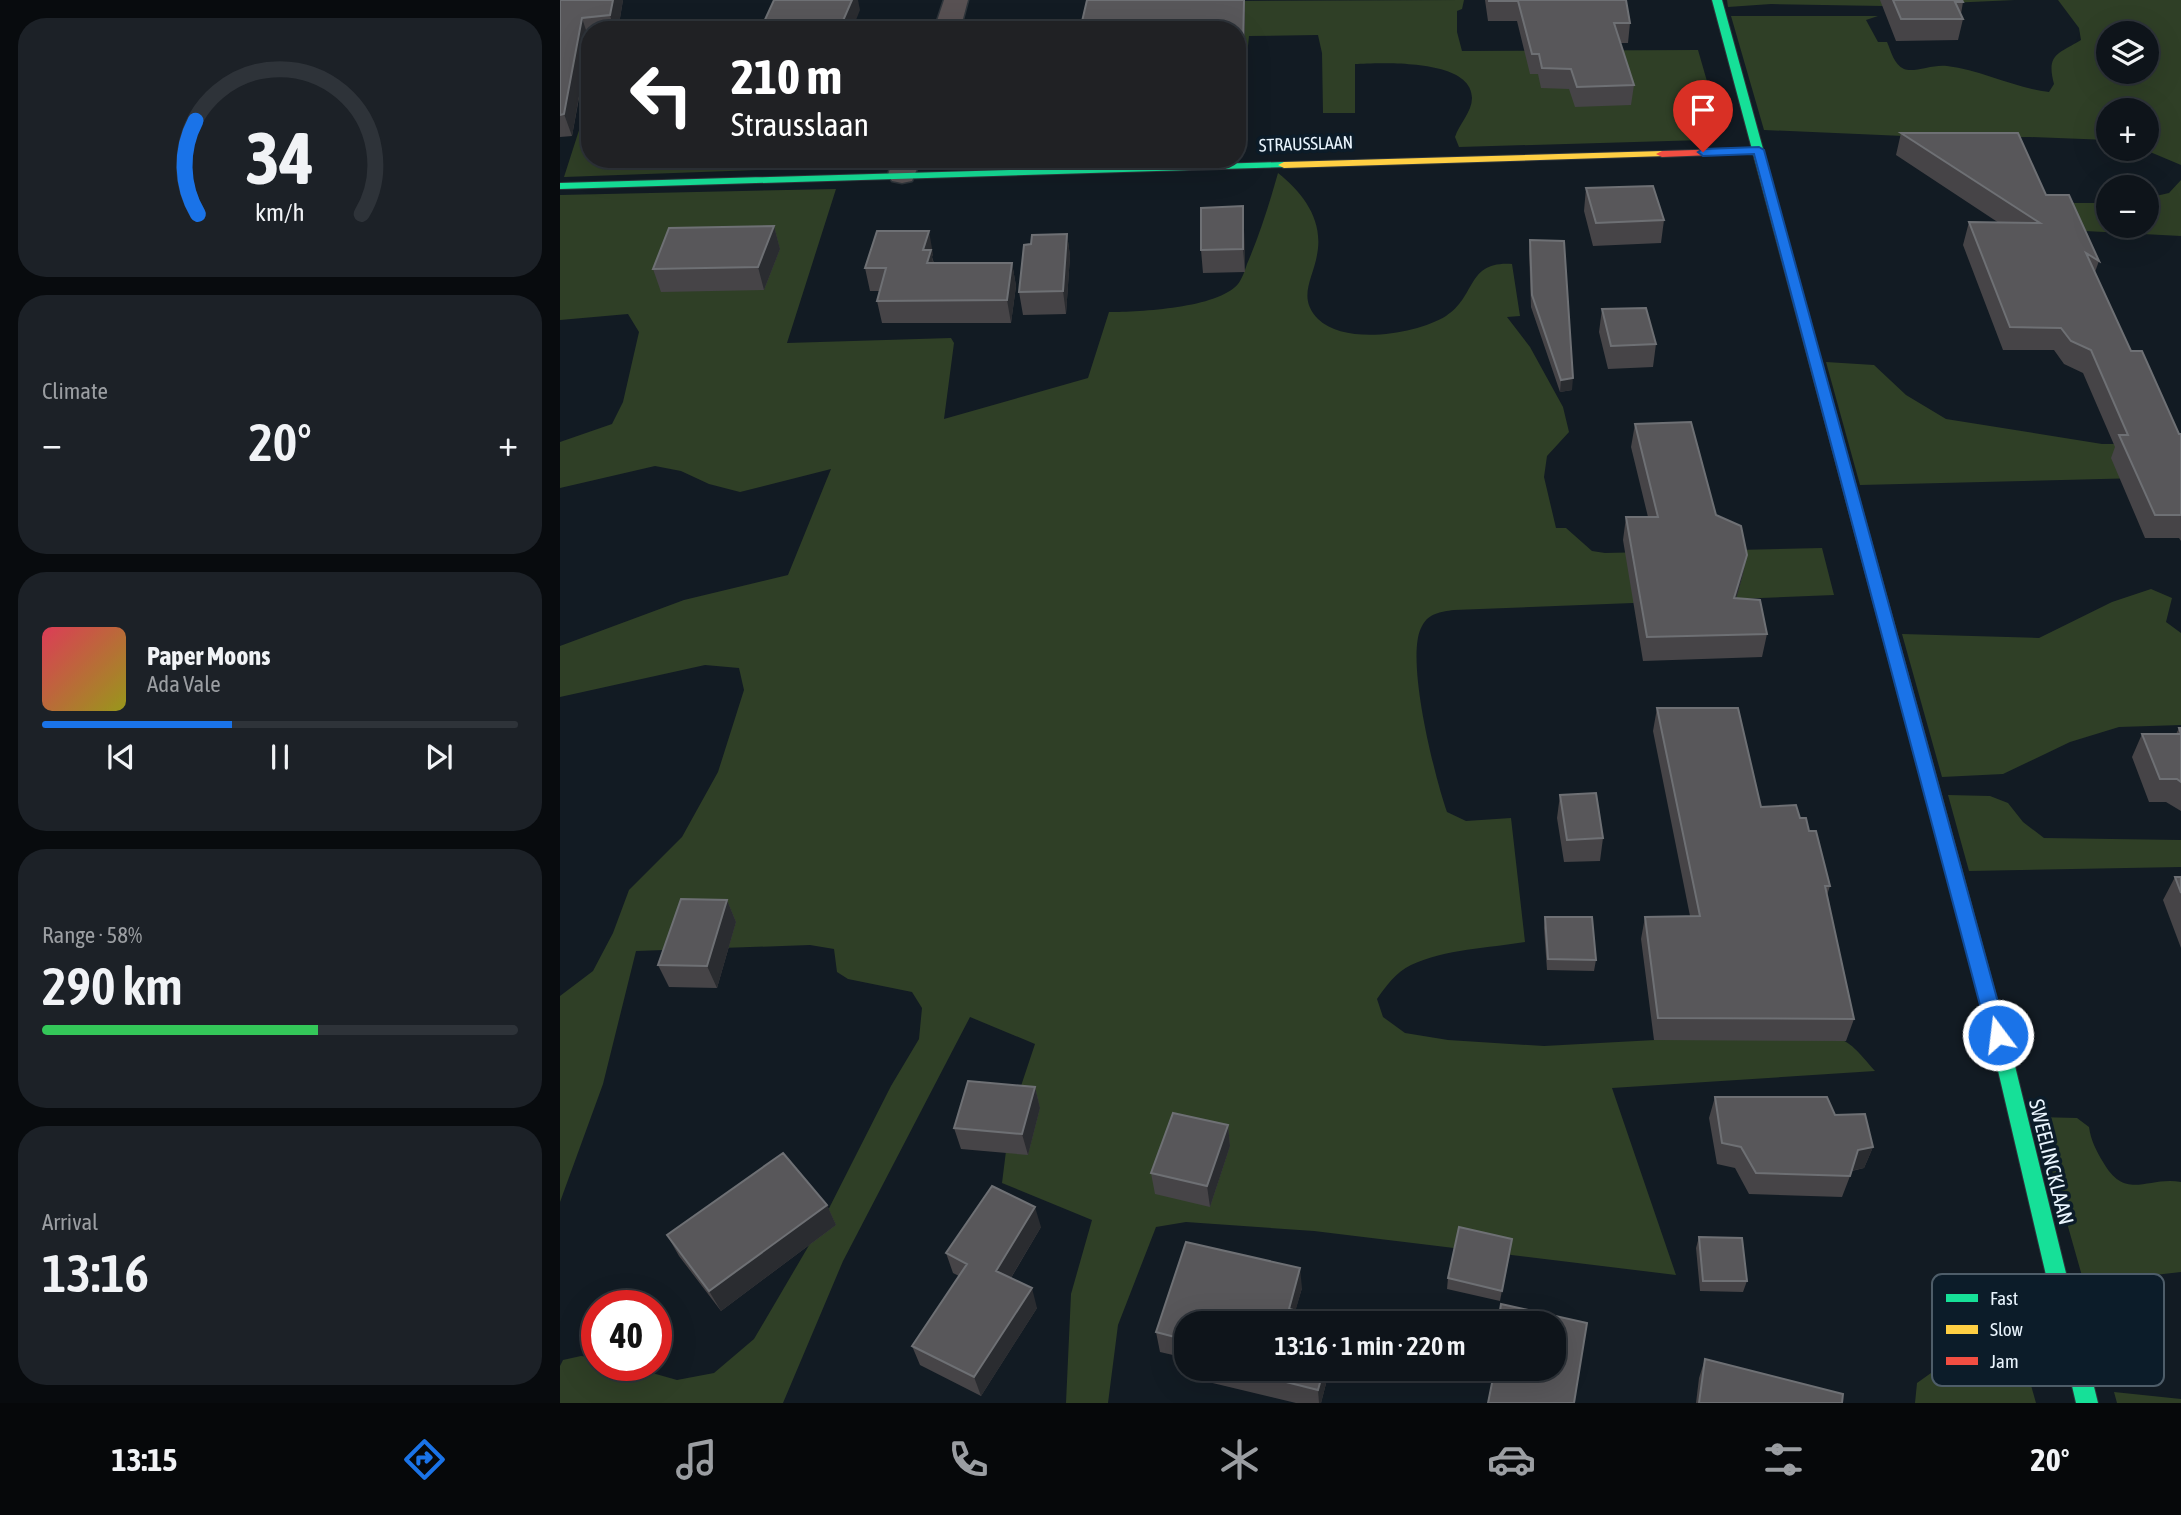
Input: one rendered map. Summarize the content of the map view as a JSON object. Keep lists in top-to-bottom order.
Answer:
{
  "streets": {
    "street": ["STRAUSSLAAN", "SWEELINCKLAAN"]
  },
  "crossings": [
    ["STRAUSSLAAN", "SWEELINCKLAAN"]
  ],
  "legend": ["Fast", "Slow", "Jam"],
  "page": {
    "map_buttons": ["+", "−"],
    "turn": ["210 m", "Strausslaan"],
    "tile": [
      "Climate",
      ["Range · 58%", "290 km"],
      ["Arrival", "13:16"]
    ],
    "heat": ["−", "20°", "+"],
    "song": ["Paper Moons", "Ada Vale"],
    "limit": "40",
    "trip": "13:16 · 1 min · 220 m",
    "tabs": ["13:15", "20°"],
    "gauge": ["34", "km/h"]
  }
}
